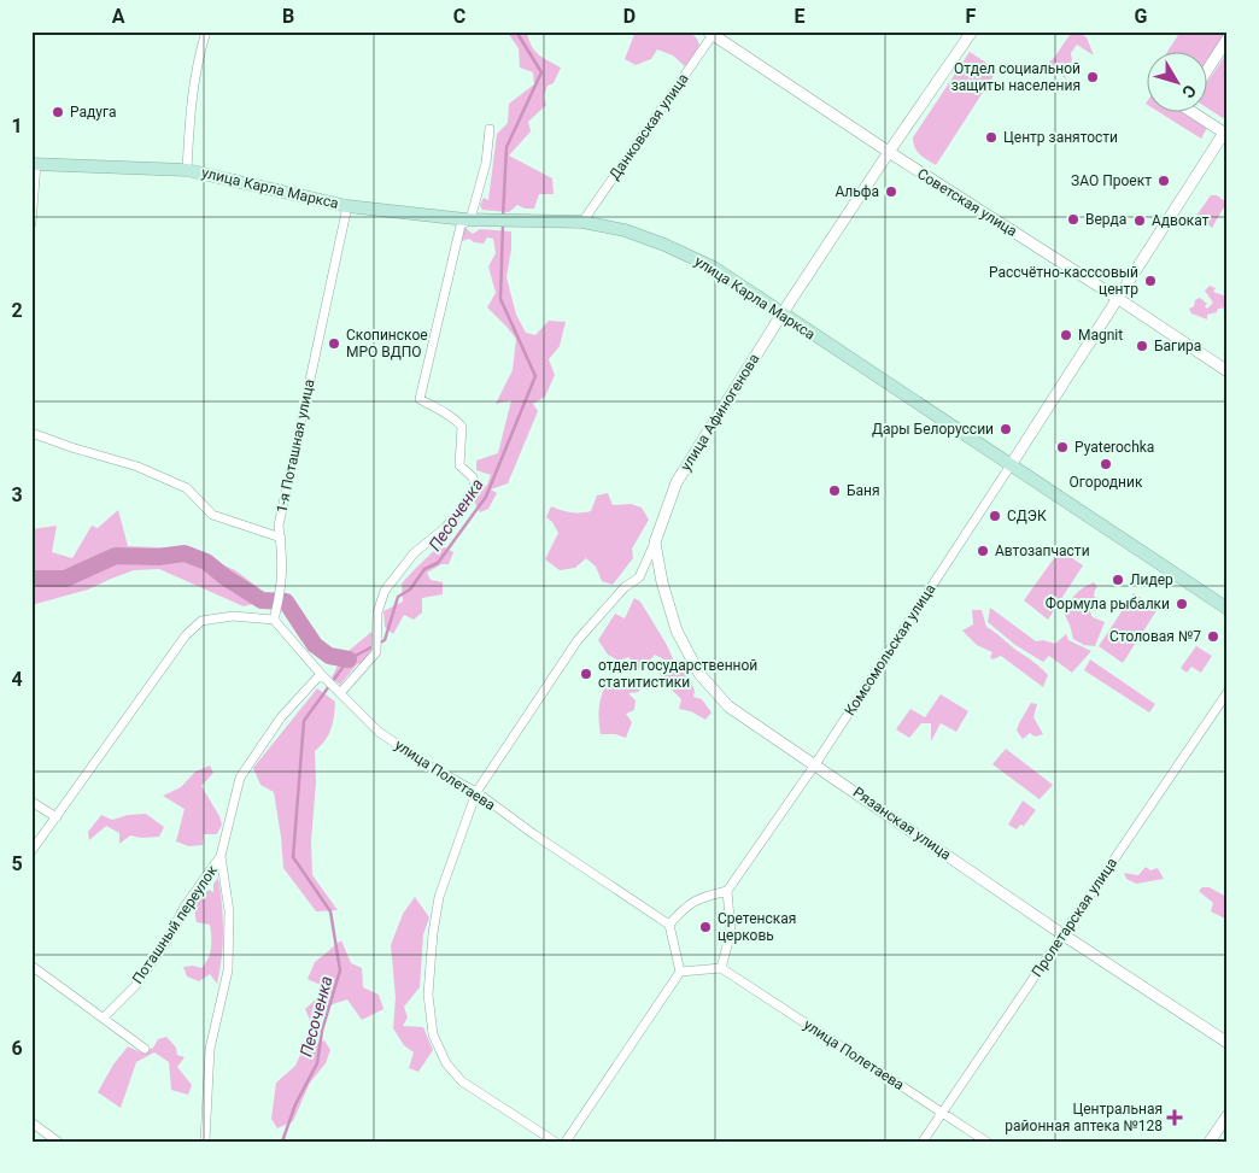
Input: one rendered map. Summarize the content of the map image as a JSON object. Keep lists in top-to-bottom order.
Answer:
{
  "streets": {
    "main road": ["улица Карла Маркса"],
    "street": [
      "Данковская улица",
      "Советская улица",
      "улица Афиногенова",
      "1-я Поташная улица",
      "Комсомольская улица",
      "улица Полетаева",
      "Рязанская улица",
      "Пролетарская улица",
      "Поташный переулок"
    ]
  },
  "crossings": [
    ["Данковская улица", "улица Карла Маркса"],
    ["Данковская улица", "Советская улица"],
    ["улица Карла Маркса", "улица Афиногенова"],
    ["улица Карла Маркса", "1-я Поташная улица"],
    ["улица Карла Маркса", "Комсомольская улица"],
    ["Советская улица", "улица Афиногенова"],
    ["Советская улица", "Комсомольская улица"],
    ["улица Афиногенова", "улица Полетаева"],
    ["улица Афиногенова", "Рязанская улица"],
    ["1-я Поташная улица", "улица Полетаева"],
    ["Комсомольская улица", "Рязанская улица"],
    ["улица Полетаева", "Пролетарская улица"],
    ["Рязанская улица", "Пролетарская улица"]
  ],
  "water": ["Песоченка"],
  "places": {
    "other": [
      "Отдел социальной защиты населения",
      "Радуга",
      "Центр занятости",
      "ЗАО Проект",
      "Альфа",
      "Верда",
      "Адвокат",
      "Рассчётно-касссовый центр",
      "Magnit",
      "Скопинское МРО ВДПО",
      "Багира",
      "Дары Белоруссии",
      "Pyaterochka",
      "Огородник",
      "Баня",
      "СДЭК",
      "Автозапчасти",
      "Лидер",
      "Формула рыбалки",
      "Столовая №7",
      "отдел государственной статитистики",
      "Сретенская церковь"
    ],
    "health": ["Центральная районная аптека №128"]
  },
  "north": "bottom right",
  "grid": {
    "columns": [
      "A",
      "B",
      "C",
      "D",
      "E",
      "F",
      "G"
    ],
    "rows": [
      "1",
      "2",
      "3",
      "4",
      "5",
      "6"
    ]
  }
}
